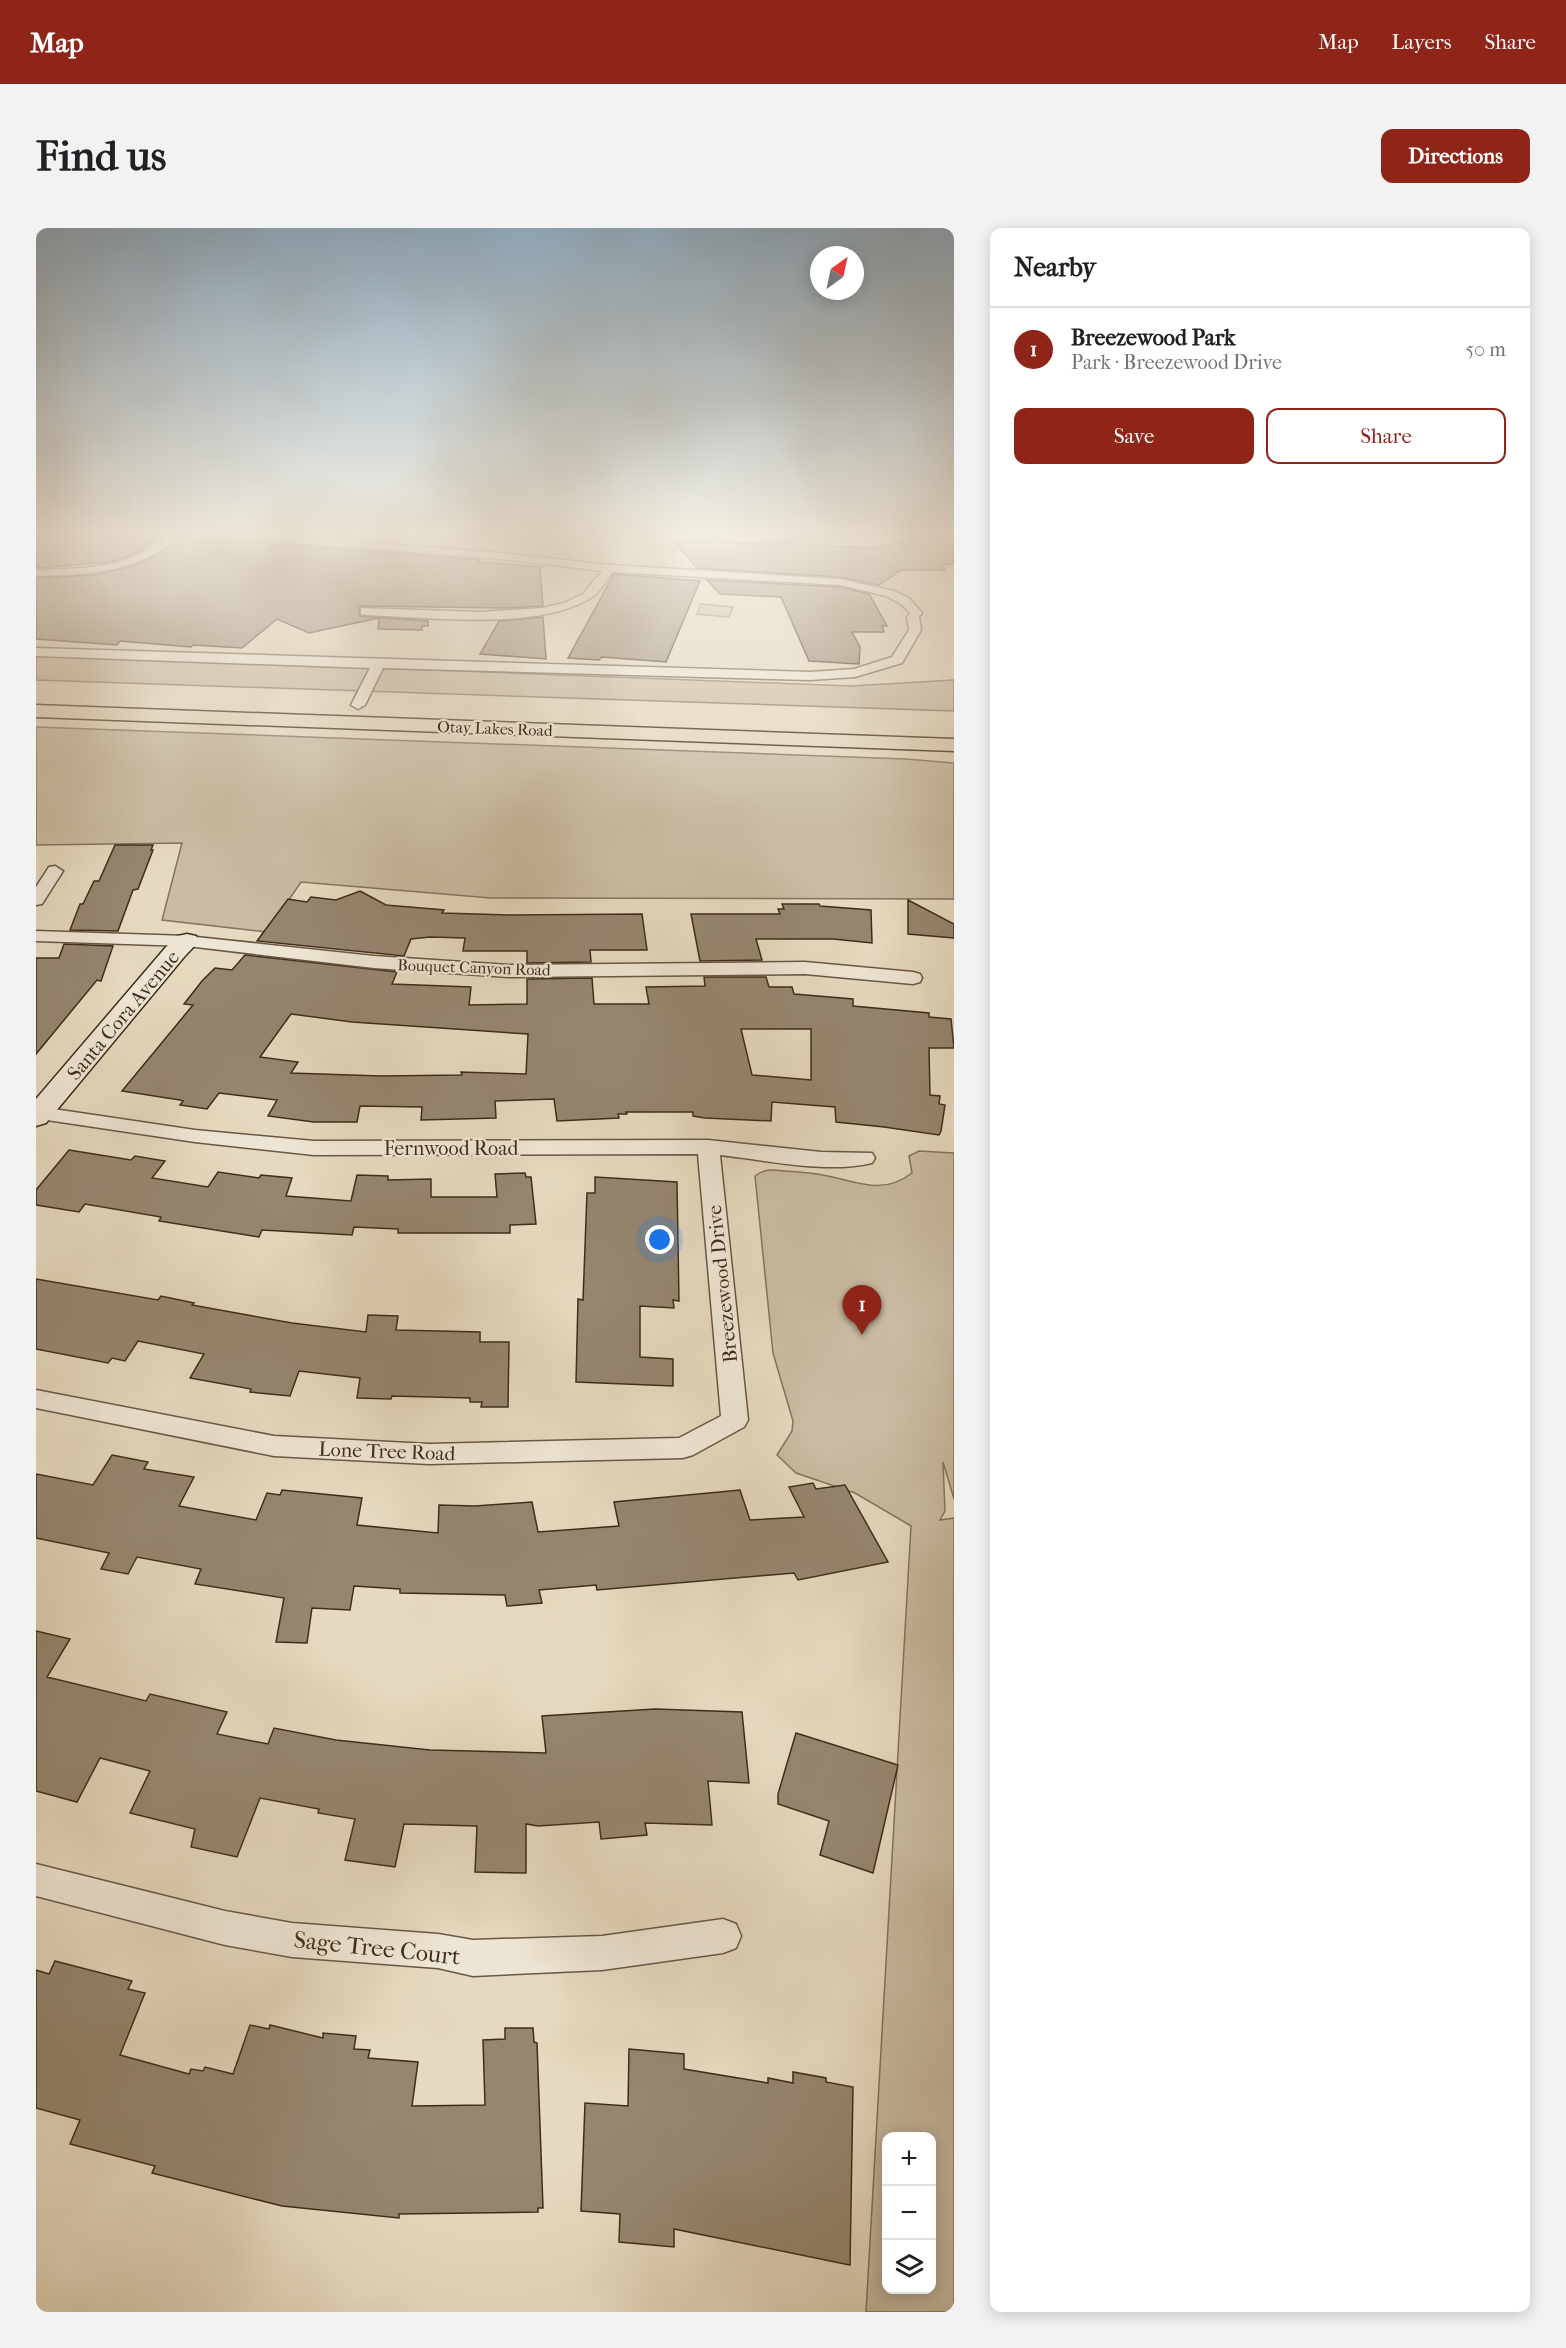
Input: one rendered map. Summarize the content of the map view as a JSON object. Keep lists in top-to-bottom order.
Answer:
{
  "streets": {
    "main road": ["Otay Lakes Road"],
    "street": [
      "Bouquet Canyon Road",
      "Santa Cora Avenue",
      "Fernwood Road",
      "Breezewood Drive",
      "Lone Tree Road",
      "Sage Tree Court"
    ]
  },
  "crossings": [
    ["Bouquet Canyon Road", "Santa Cora Avenue"],
    ["Santa Cora Avenue", "Fernwood Road"],
    ["Fernwood Road", "Breezewood Drive"],
    ["Breezewood Drive", "Lone Tree Road"]
  ],
  "north": "top right",
  "page": {
    "header": "Map",
    "nav": ["Map", "Layers", "Share"],
    "buttons": [
      "Directions",
      ["Save", "Share"]
    ],
    "title": "Find us",
    "heading": "Nearby",
    "list": [
      {
        "mark": "1",
        "name": "Breezewood Park",
        "note": "Park · Breezewood Drive",
        "value": "50 m"
      }
    ],
    "pins": "1",
    "map_buttons": ["+", "−"]
  }
}
